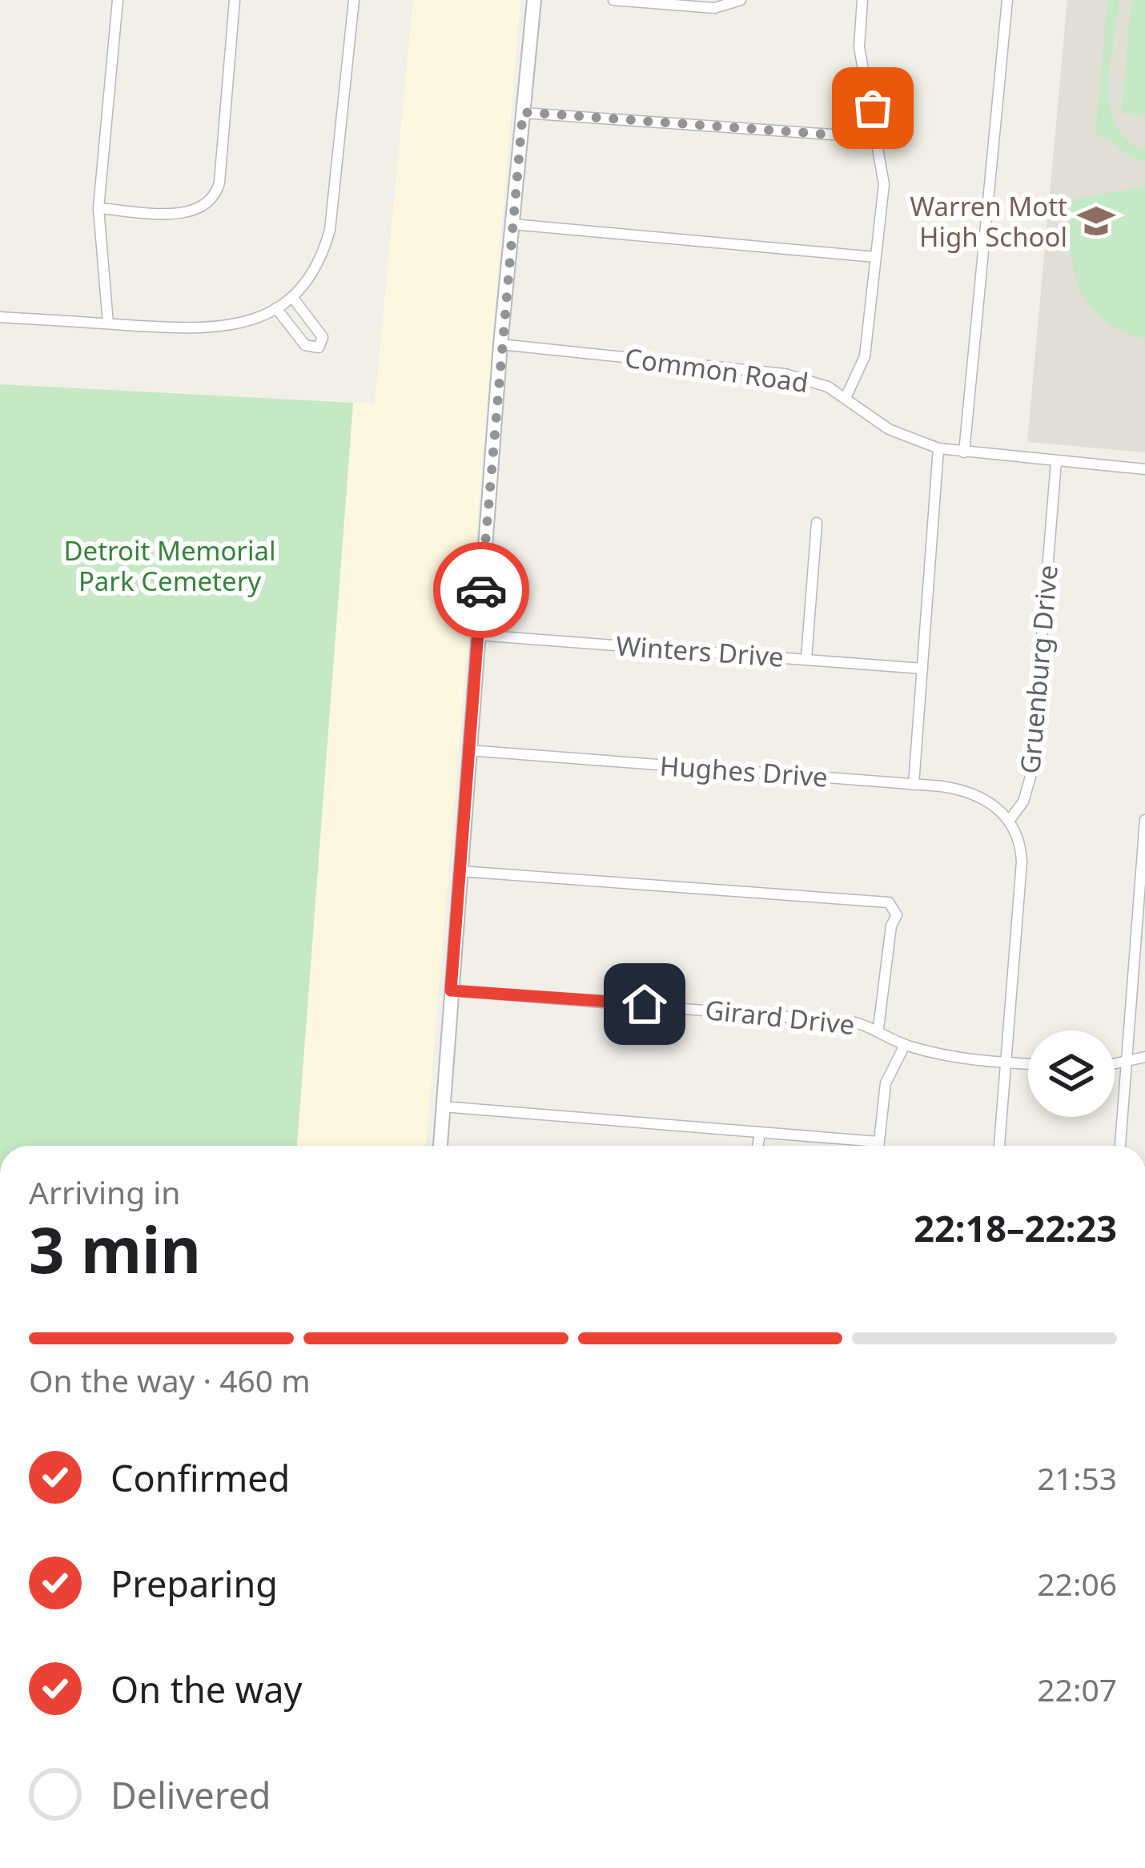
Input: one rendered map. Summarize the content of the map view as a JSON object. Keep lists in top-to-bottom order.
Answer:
{
  "streets": {
    "street": [
      "Common Road",
      "Winters Drive",
      "Gruenburg Drive",
      "Hughes Drive",
      "Girard Drive"
    ]
  },
  "crossings": [
    ["Common Road", "Gruenburg Drive"],
    ["Gruenburg Drive", "Hughes Drive"]
  ],
  "parks": ["Detroit Memorial Park Cemetery"],
  "places": {
    "school or university": ["Warren Mott High School"]
  },
  "page": {
    "heading": ["3 min", "Arriving in", "22:18–22:23"],
    "bar": "On the way · 460 m",
    "list": [
      ["Confirmed", "21:53"],
      ["Preparing", "22:06"],
      ["On the way", "22:07"],
      "Delivered"
    ]
  }
}
